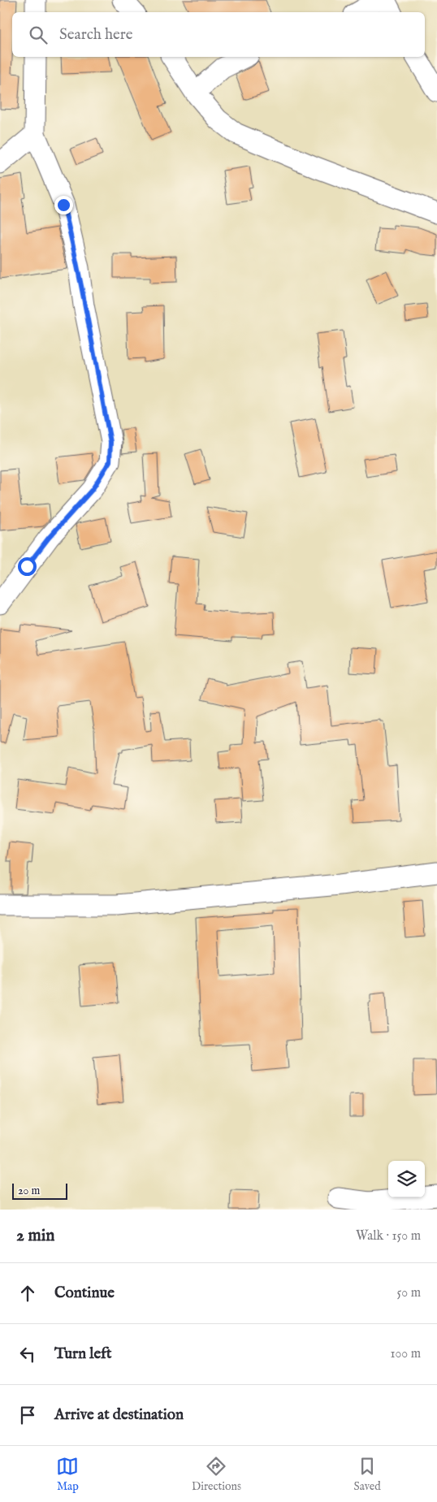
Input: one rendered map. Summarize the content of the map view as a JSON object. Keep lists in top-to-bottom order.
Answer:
{
  "scale_bar": "20 m",
  "page": {
    "search": "Search here",
    "scale": "20 m",
    "heading": ["2 min", "Walk · 150 m"],
    "list": [
      ["Continue", "50 m"],
      ["Turn left", "100 m"],
      "Arrive at destination"
    ],
    "nav": ["Map", "Directions", "Saved"]
  }
}
